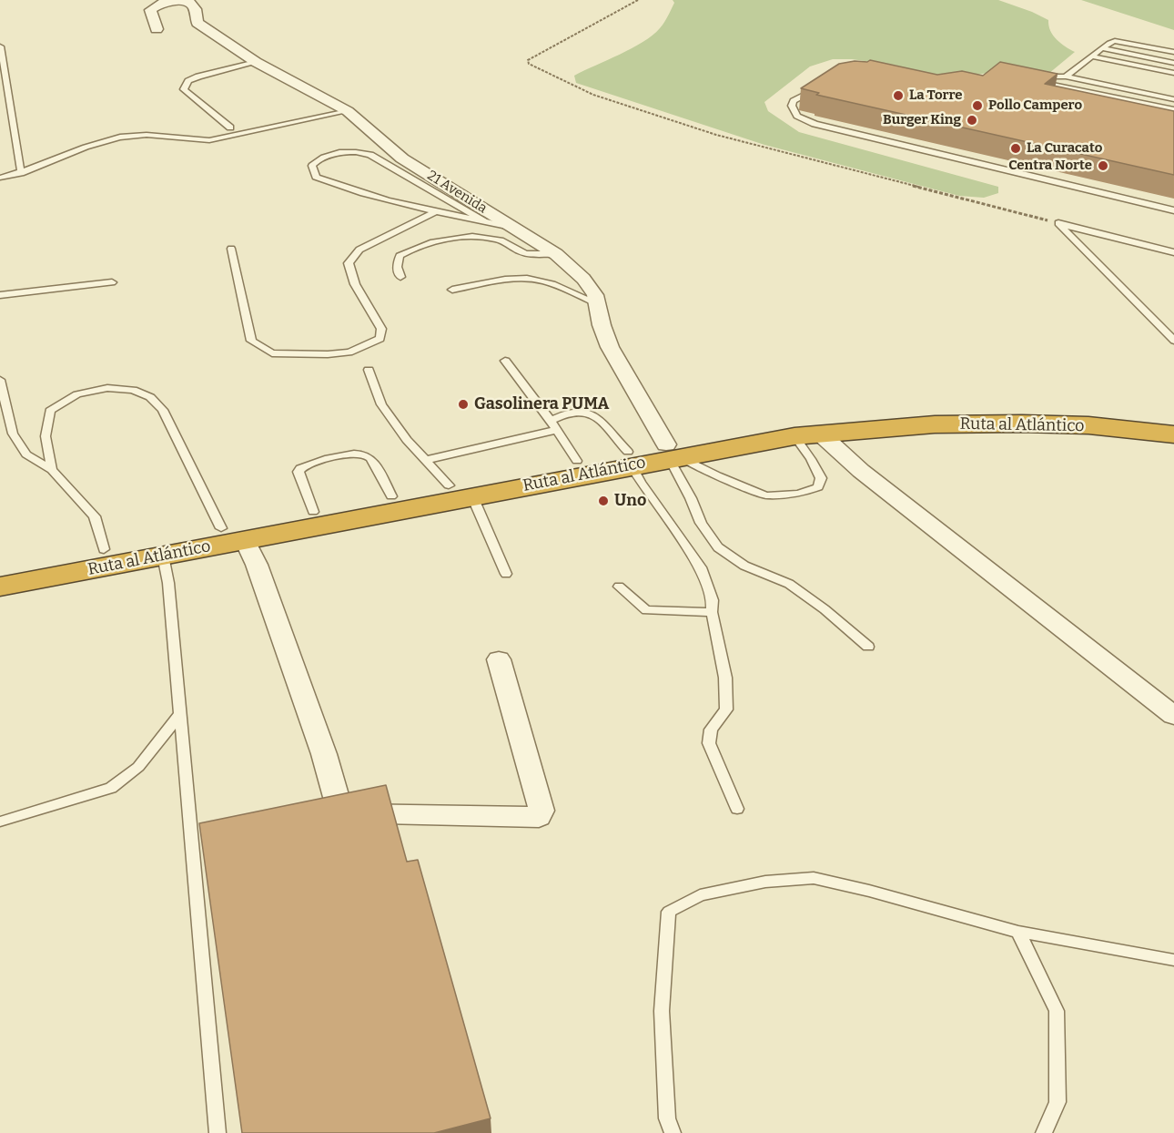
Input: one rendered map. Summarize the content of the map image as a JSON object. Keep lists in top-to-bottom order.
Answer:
{
  "streets": {
    "highway": ["Ruta al Atlántico"],
    "street": ["21 Avenida"]
  },
  "crossings": [
    ["21 Avenida", "Ruta al Atlántico"]
  ],
  "places": [
    "La Torre",
    "Pollo Campero",
    "Burger King",
    "La Curacato",
    "Centra Norte",
    "Gasolinera PUMA",
    "Uno"
  ]
}
